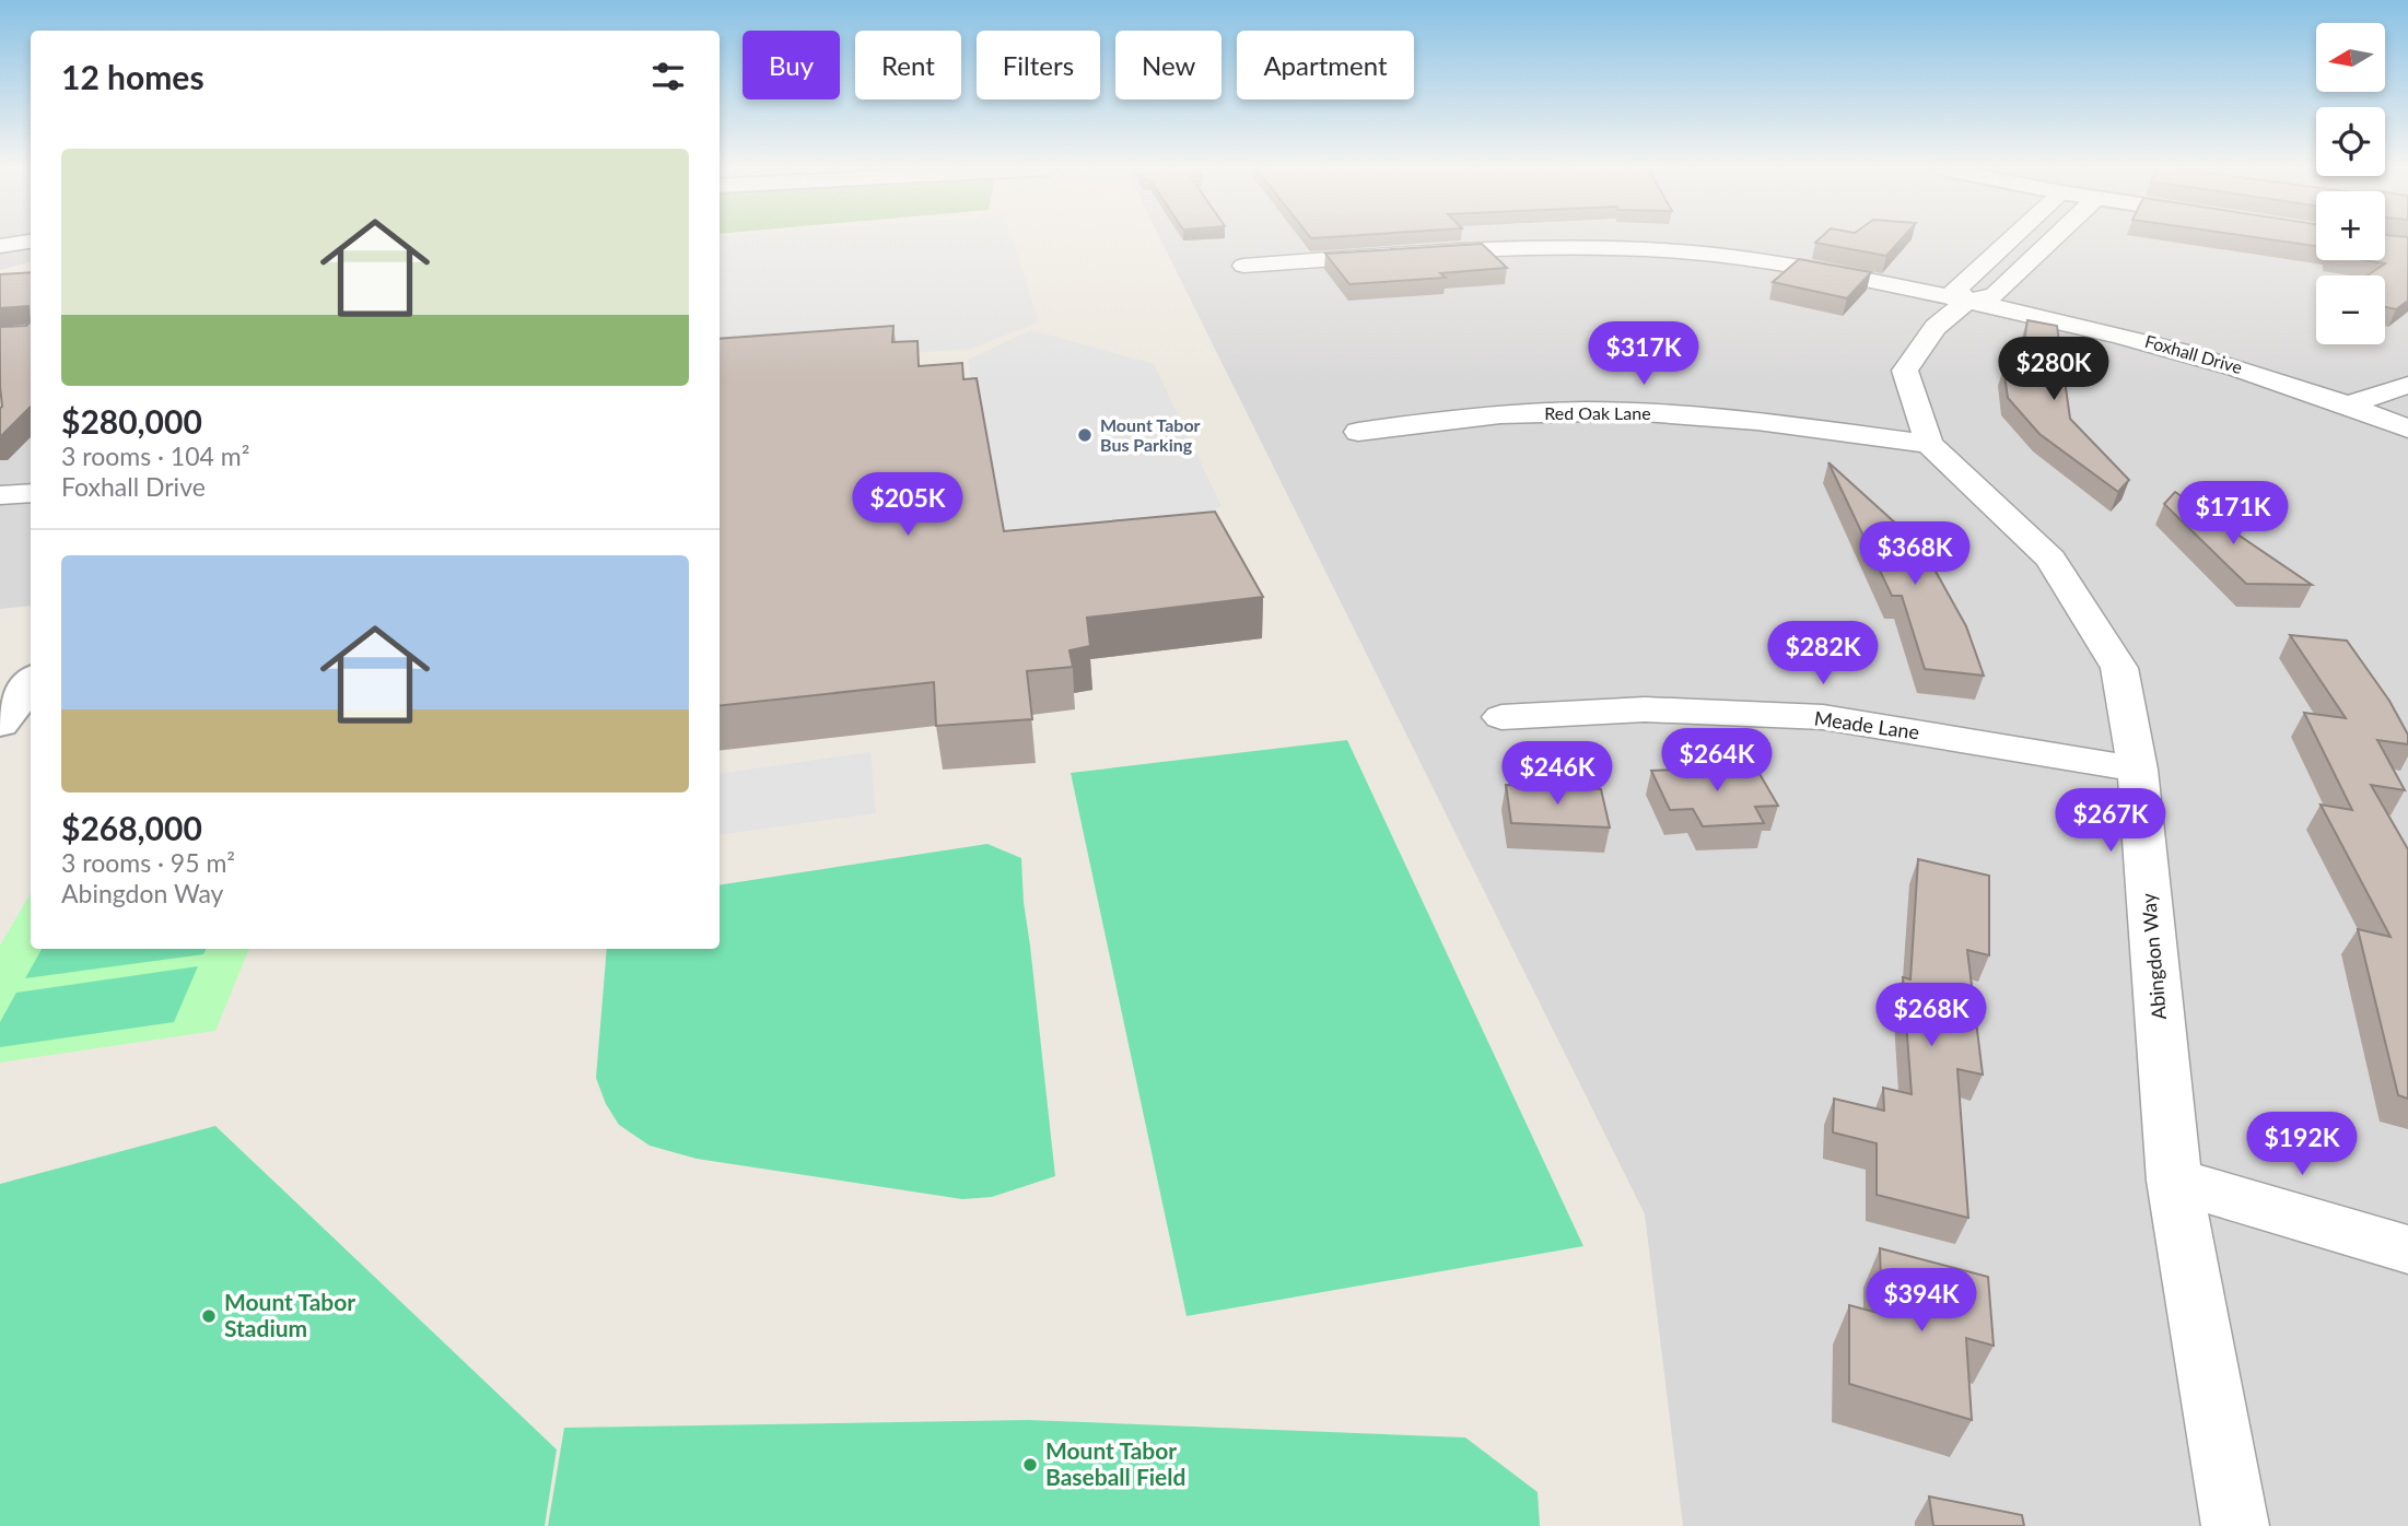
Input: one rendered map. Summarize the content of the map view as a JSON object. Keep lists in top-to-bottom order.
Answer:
{
  "streets": {
    "street": [
      "Foxhall Drive",
      "Red Oak Lane",
      "Meade Lane",
      "Abingdon Way"
    ]
  },
  "crossings": [
    ["Foxhall Drive", "Abingdon Way"],
    ["Red Oak Lane", "Abingdon Way"],
    ["Meade Lane", "Abingdon Way"]
  ],
  "places": ["Mount Tabor Bus Parking", "Mount Tabor Stadium", "Mount Tabor Baseball Field"],
  "north": "left",
  "page": {
    "map_buttons": ["+", "−"],
    "chip": [
      "Buy",
      "Rent",
      "Filters",
      "New",
      "Apartment"
    ],
    "heading": "12 homes",
    "list": [
      {
        "name": "$280,000",
        "note": "3 rooms · 104 m² · Foxhall Drive"
      },
      {
        "name": "$268,000",
        "note": "3 rooms · 95 m² · Abingdon Way"
      }
    ],
    "price": [
      "$317K",
      "$280K",
      "$205K",
      "$171K",
      "$368K",
      "$282K",
      "$264K",
      "$246K",
      "$267K",
      "$268K",
      "$192K",
      "$394K"
    ]
  }
}
